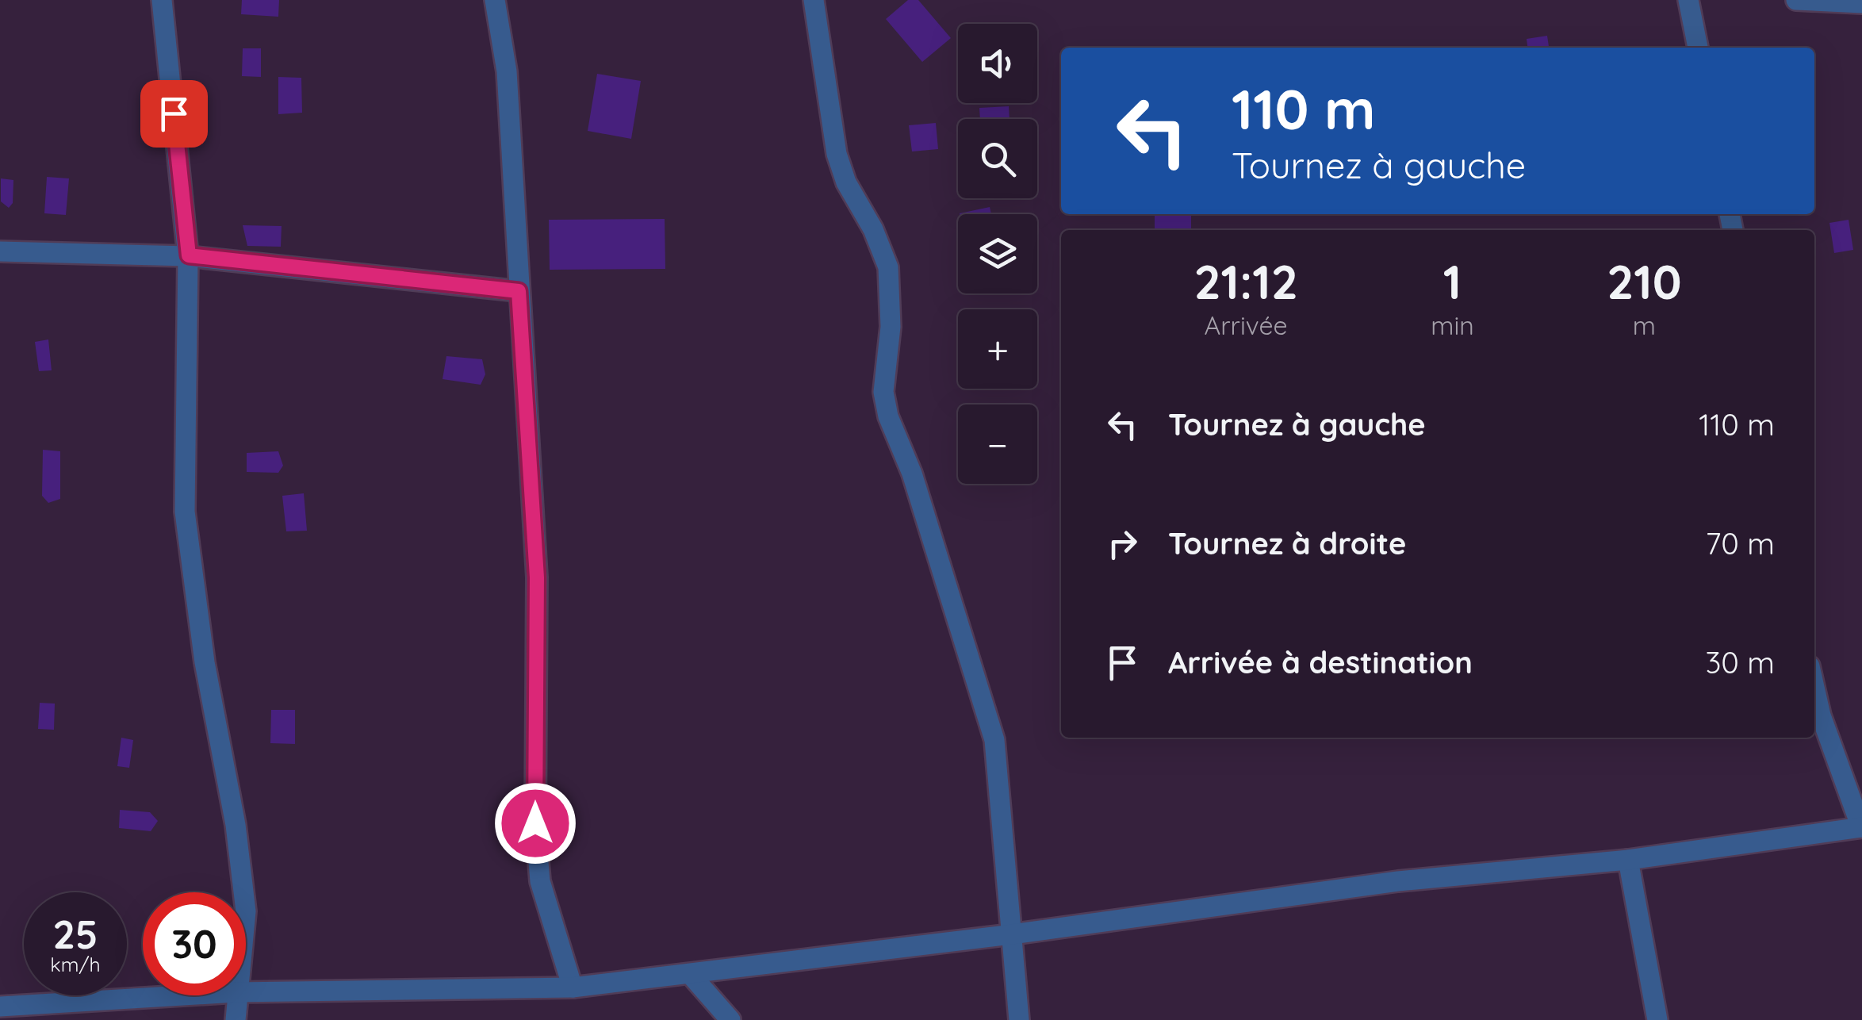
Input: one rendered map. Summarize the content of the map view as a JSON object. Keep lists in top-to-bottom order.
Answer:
{
  "page": {
    "map_buttons": ["+", "−"],
    "turn": ["110 m", "Tournez à gauche"],
    "eta": [
      "21:12",
      "Arrivée",
      "1",
      "min",
      "210",
      "m"
    ],
    "list": [
      {
        "name": "Tournez à gauche",
        "value": "110 m"
      },
      {
        "name": "Tournez à droite",
        "value": "70 m"
      },
      {
        "name": "Arrivée à destination",
        "value": "30 m"
      }
    ],
    "speed": "25 km/h",
    "limit": "30"
  }
}
